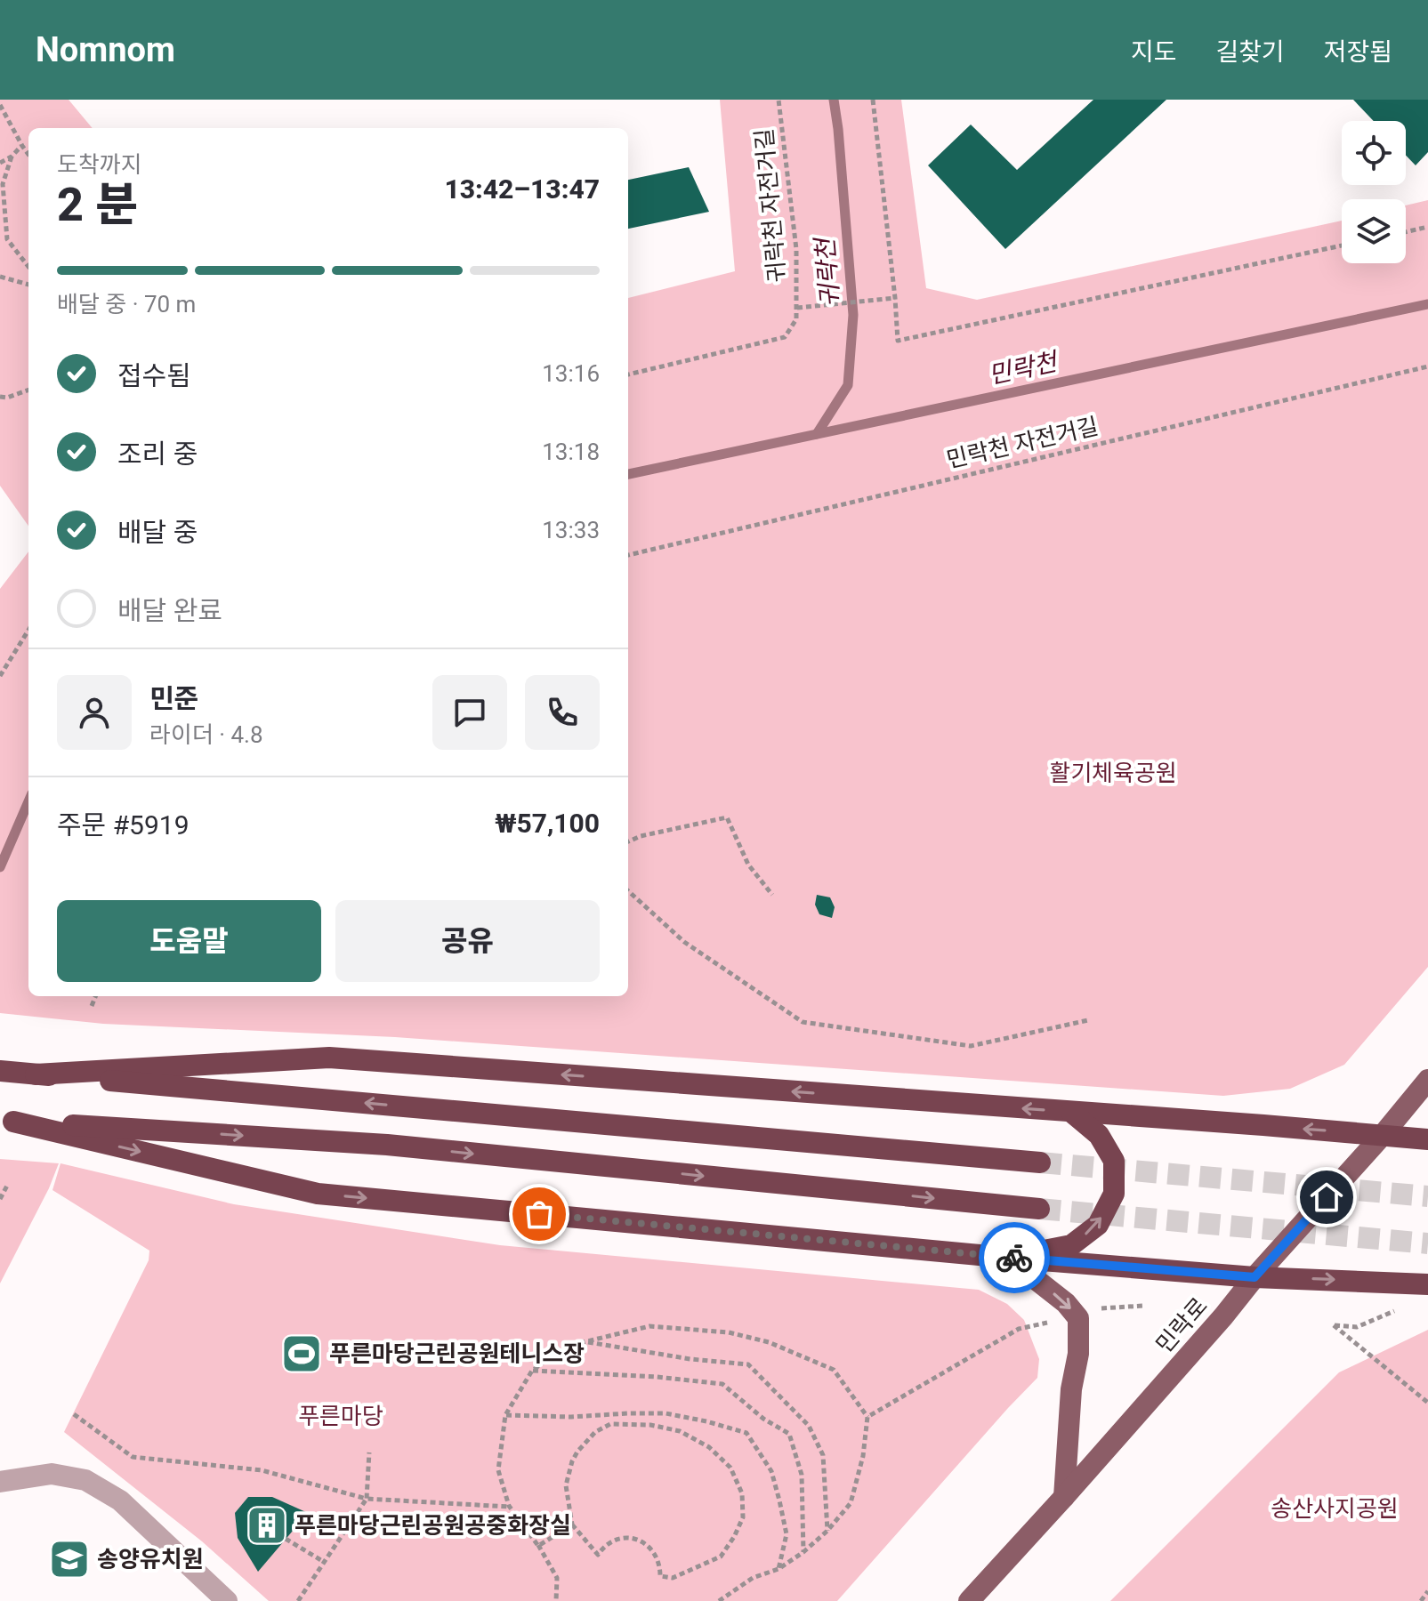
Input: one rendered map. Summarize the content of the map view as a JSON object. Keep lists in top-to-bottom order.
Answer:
{
  "streets": {
    "main road": ["민락로"],
    "path": ["귀락천 자전거길", "민락천 자전거길"]
  },
  "water": ["귀락천", "민락천"],
  "parks": ["활기체육공원", "푸른마당", "송산사지공원"],
  "places": {
    "sports": ["푸른마당근린공원테니스장"],
    "building": ["푸른마당근린공원공중화장실"],
    "school or university": ["송양유치원"]
  },
  "page": {
    "header": "Nomnom",
    "nav": ["지도", "길찾기", "저장됨"],
    "heading": ["2 분", "도착까지", "13:42–13:47"],
    "panel": [
      "민준",
      "라이더 · 4.8",
      "주문 #5919",
      "₩57,100"
    ],
    "bar": "배달 중 · 70 m",
    "list": [
      ["접수됨", "13:16"],
      ["조리 중", "13:18"],
      ["배달 중", "13:33"],
      "배달 완료"
    ],
    "buttons": ["도움말", "공유"]
  }
}
